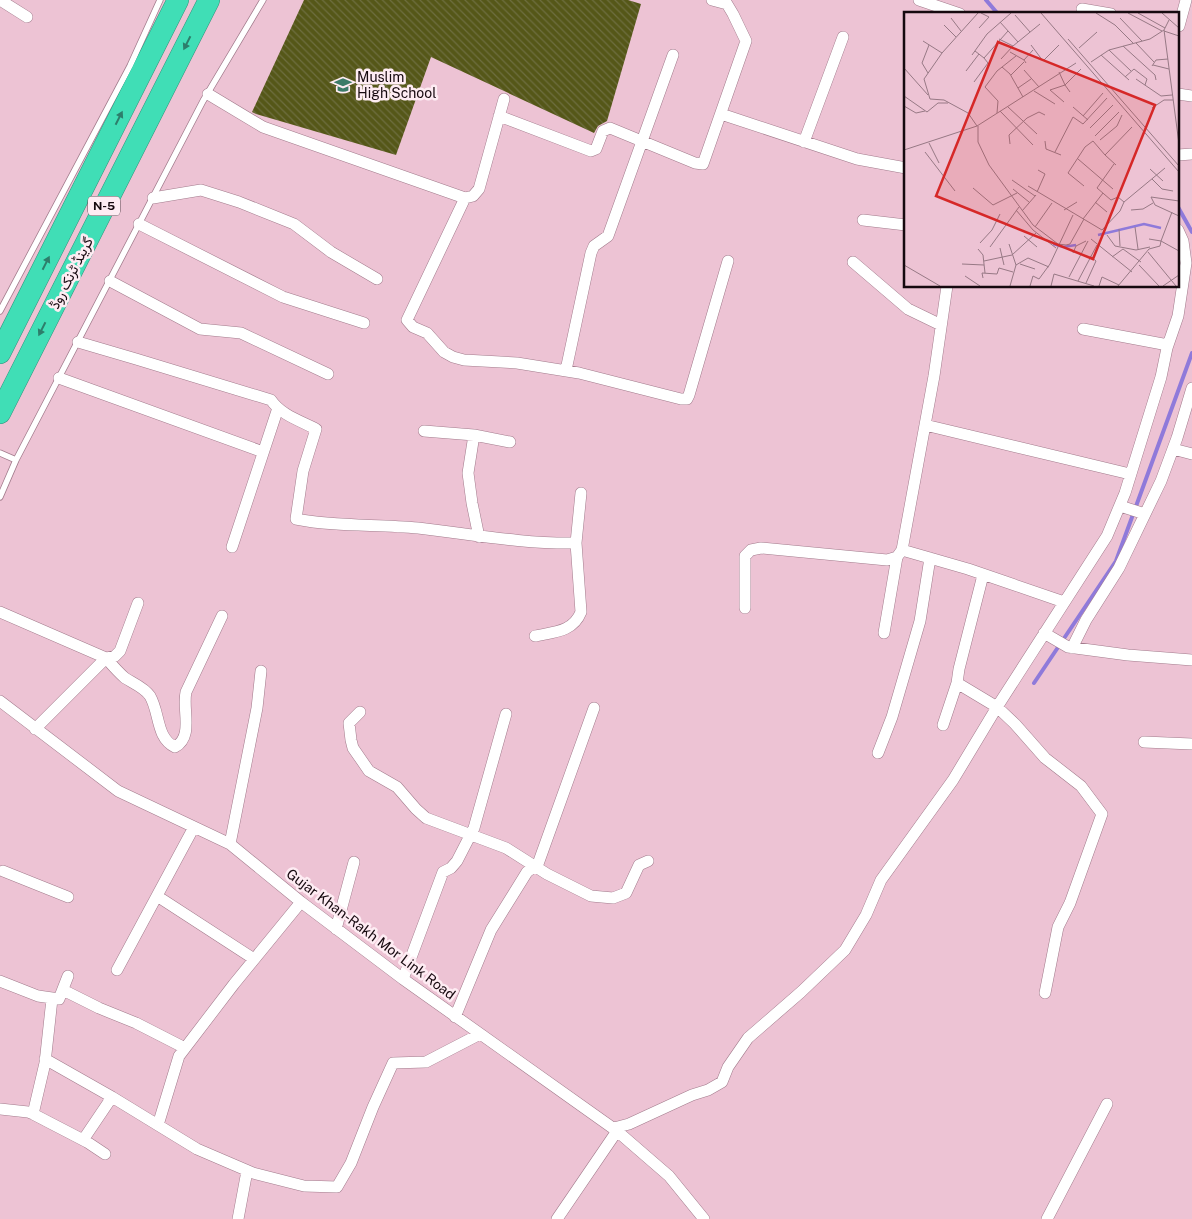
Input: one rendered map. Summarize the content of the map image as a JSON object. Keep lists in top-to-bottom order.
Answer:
{
  "streets": {
    "highway": ["N-5", "گرینڈ ٹرنک روڈ"],
    "street": ["Gujar Khan-Rakh Mor Link Road"]
  },
  "places": {
    "school or university": ["Muslim High School"]
  }
}
